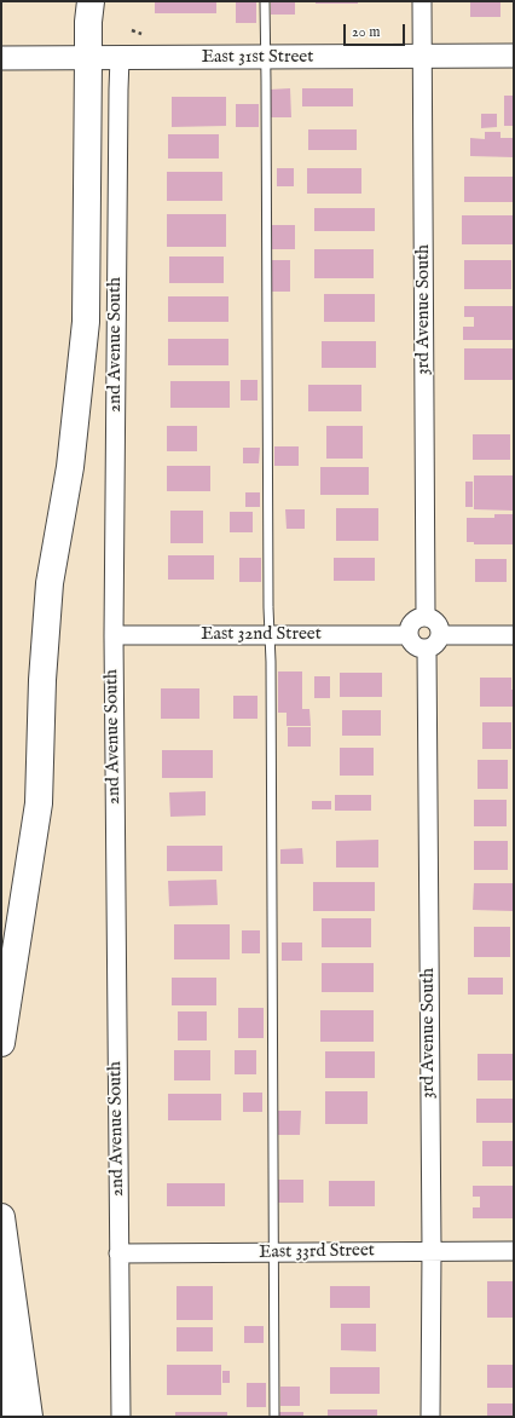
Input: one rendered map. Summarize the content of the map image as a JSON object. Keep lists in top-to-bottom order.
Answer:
{
  "streets": {
    "street": [
      "East 31st Street",
      "3rd Avenue South",
      "2nd Avenue South",
      "East 32nd Street",
      "East 33rd Street"
    ]
  },
  "crossings": [
    ["East 31st Street", "3rd Avenue South"],
    ["East 31st Street", "2nd Avenue South"],
    ["3rd Avenue South", "East 32nd Street"],
    ["3rd Avenue South", "East 33rd Street"],
    ["2nd Avenue South", "East 32nd Street"],
    ["2nd Avenue South", "East 33rd Street"]
  ],
  "scale_bar": "20 m"
}
